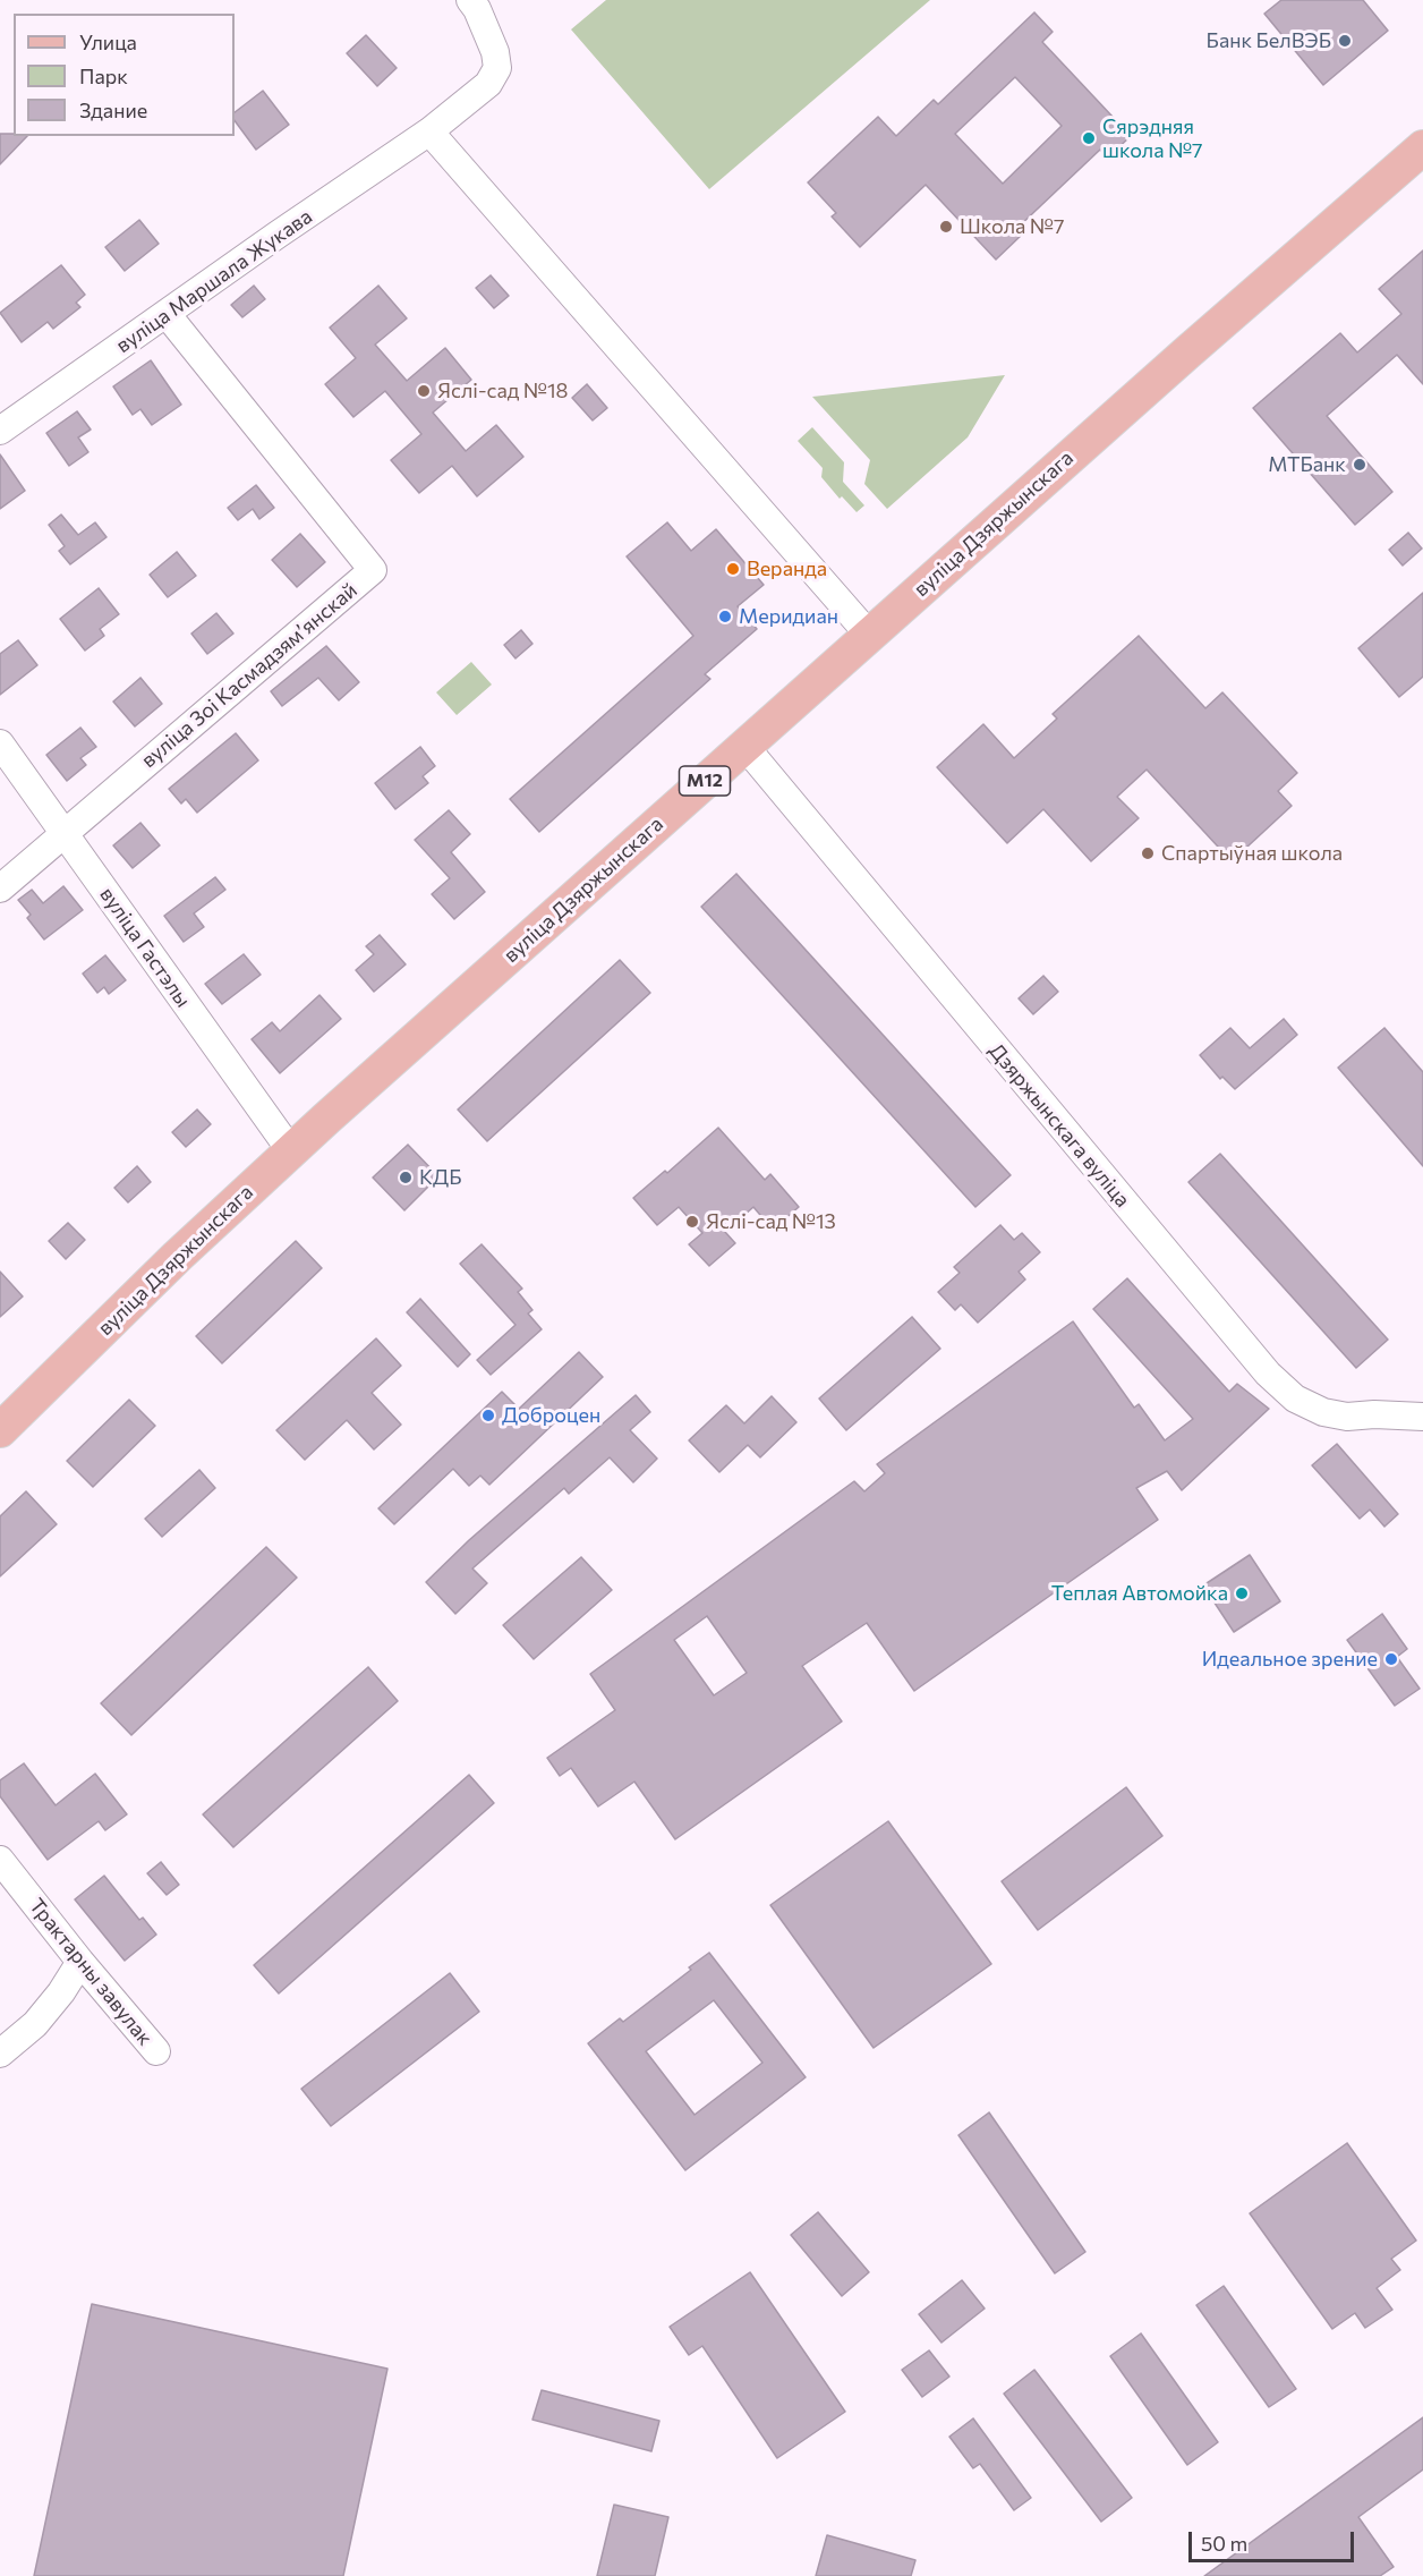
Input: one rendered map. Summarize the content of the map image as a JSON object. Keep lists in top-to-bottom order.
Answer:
{
  "streets": {
    "main road": ["вуліца Дзяржынскага", "М12"],
    "street": [
      "вуліца Маршала Жукава",
      "вуліца Зоі Касмадзямʼянскай",
      "вуліца Гастэлы",
      "Дзяржынскага вуліца",
      "Трактарны завулак"
    ]
  },
  "crossings": [
    ["вуліца Маршала Жукава", "вуліца Зоі Касмадзямʼянскай"],
    ["вуліца Дзяржынскага", "вуліца Гастэлы"],
    ["вуліца Дзяржынскага", "Дзяржынскага вуліца"],
    ["вуліца Зоі Касмадзямʼянскай", "вуліца Гастэлы"]
  ],
  "places": [
    "Банк БелВЭБ",
    "Сярэдняя школа №7",
    "Школа №7",
    "Яслі-сад №18",
    "МТБанк",
    "Веранда",
    "Меридиан",
    "Спартыўная школа",
    "КДБ",
    "Яслі-сад №13",
    "Доброцен",
    "Теплая Автомойка",
    "Идеальное зрение"
  ],
  "legend": ["Улица", "Парк", "Здание"],
  "scale_bar": "50 m"
}
